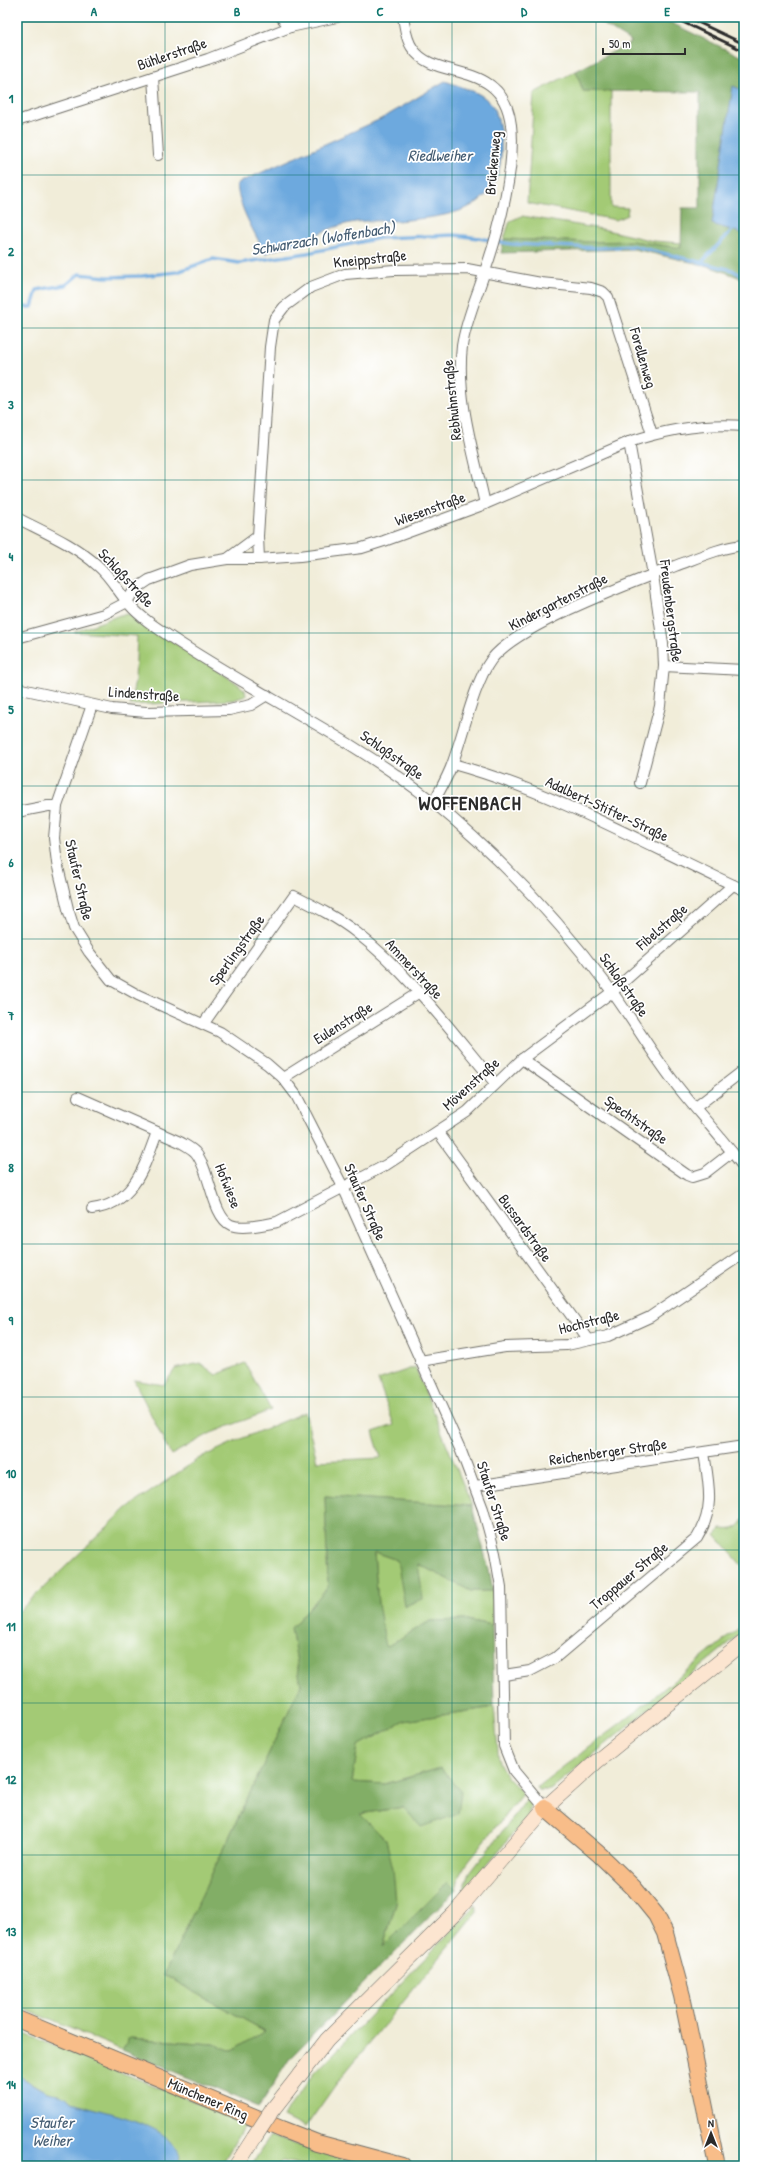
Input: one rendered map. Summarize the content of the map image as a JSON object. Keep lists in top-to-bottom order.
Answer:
{
  "streets": {
    "main road": ["Münchener Ring"],
    "street": [
      "Bühlerstraße",
      "Brückenweg",
      "Kneippstraße",
      "Forellenweg",
      "Rebhuhnstraße",
      "Wiesenstraße",
      "Schloßstraße",
      "Kindergartenstraße",
      "Freudenbergstraße",
      "Lindenstraße",
      "Adalbert-Stifter-Straße",
      "Staufer Straße",
      "Fibelstraße",
      "Sperlingstraße",
      "Ammerstraße",
      "Eulenstraße",
      "Mövenstraße",
      "Spechtstraße",
      "Hofwiese",
      "Bussardstraße",
      "Hochstraße",
      "Reichenberger Straße",
      "Troppauer Straße"
    ]
  },
  "crossings": [
    ["Brückenweg", "Kneippstraße"],
    ["Brückenweg", "Rebhuhnstraße"],
    ["Kneippstraße", "Forellenweg"],
    ["Kneippstraße", "Rebhuhnstraße"],
    ["Kneippstraße", "Wiesenstraße"],
    ["Forellenweg", "Wiesenstraße"],
    ["Rebhuhnstraße", "Wiesenstraße"],
    ["Wiesenstraße", "Schloßstraße"],
    ["Wiesenstraße", "Freudenbergstraße"],
    ["Schloßstraße", "Kindergartenstraße"],
    ["Schloßstraße", "Lindenstraße"],
    ["Schloßstraße", "Fibelstraße"],
    ["Schloßstraße", "Mövenstraße"],
    ["Schloßstraße", "Spechtstraße"],
    ["Kindergartenstraße", "Freudenbergstraße"],
    ["Kindergartenstraße", "Adalbert-Stifter-Straße"],
    ["Lindenstraße", "Staufer Straße"],
    ["Adalbert-Stifter-Straße", "Fibelstraße"],
    ["Staufer Straße", "Sperlingstraße"],
    ["Staufer Straße", "Eulenstraße"],
    ["Staufer Straße", "Mövenstraße"],
    ["Staufer Straße", "Hofwiese"],
    ["Staufer Straße", "Hochstraße"],
    ["Staufer Straße", "Reichenberger Straße"],
    ["Staufer Straße", "Troppauer Straße"],
    ["Fibelstraße", "Mövenstraße"],
    ["Sperlingstraße", "Ammerstraße"],
    ["Ammerstraße", "Eulenstraße"],
    ["Ammerstraße", "Mövenstraße"],
    ["Mövenstraße", "Spechtstraße"],
    ["Mövenstraße", "Hofwiese"],
    ["Mövenstraße", "Bussardstraße"],
    ["Bussardstraße", "Hochstraße"],
    ["Reichenberger Straße", "Troppauer Straße"]
  ],
  "districts": ["WOFFENBACH"],
  "water": ["Riedlweiher", "Schwarzach (Woffenbach)", "Staufer Weiher"],
  "scale_bar": "50 m",
  "north": "top",
  "grid": {
    "columns": [
      "A",
      "B",
      "C",
      "D",
      "E"
    ],
    "rows": [
      "1",
      "2",
      "3",
      "4",
      "5",
      "6",
      "7",
      "8",
      "9",
      "10",
      "11",
      "12",
      "13",
      "14"
    ]
  }
}
